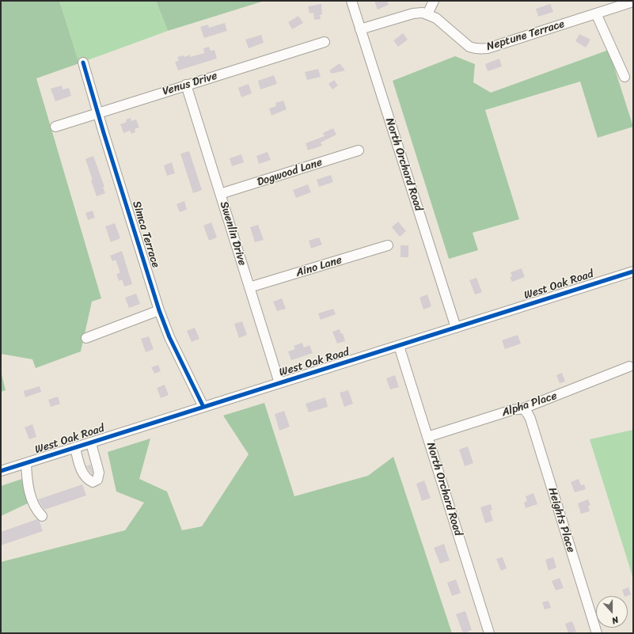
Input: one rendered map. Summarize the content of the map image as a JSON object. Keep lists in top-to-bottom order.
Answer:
{
  "streets": {
    "street": [
      "Neptune Terrace",
      "Venus Drive",
      "North Orchard Road",
      "Dogwood Lane",
      "Swenlin Drive",
      "Simca Terrace",
      "Aino Lane",
      "West Oak Road",
      "Alpha Place",
      "Heights Place"
    ]
  },
  "crossings": [
    ["Venus Drive", "Swenlin Drive"],
    ["Venus Drive", "Simca Terrace"],
    ["North Orchard Road", "West Oak Road"],
    ["North Orchard Road", "Alpha Place"],
    ["Dogwood Lane", "Swenlin Drive"],
    ["Swenlin Drive", "Aino Lane"],
    ["Swenlin Drive", "West Oak Road"],
    ["Simca Terrace", "West Oak Road"],
    ["Alpha Place", "Heights Place"]
  ],
  "north": "bottom"
}
